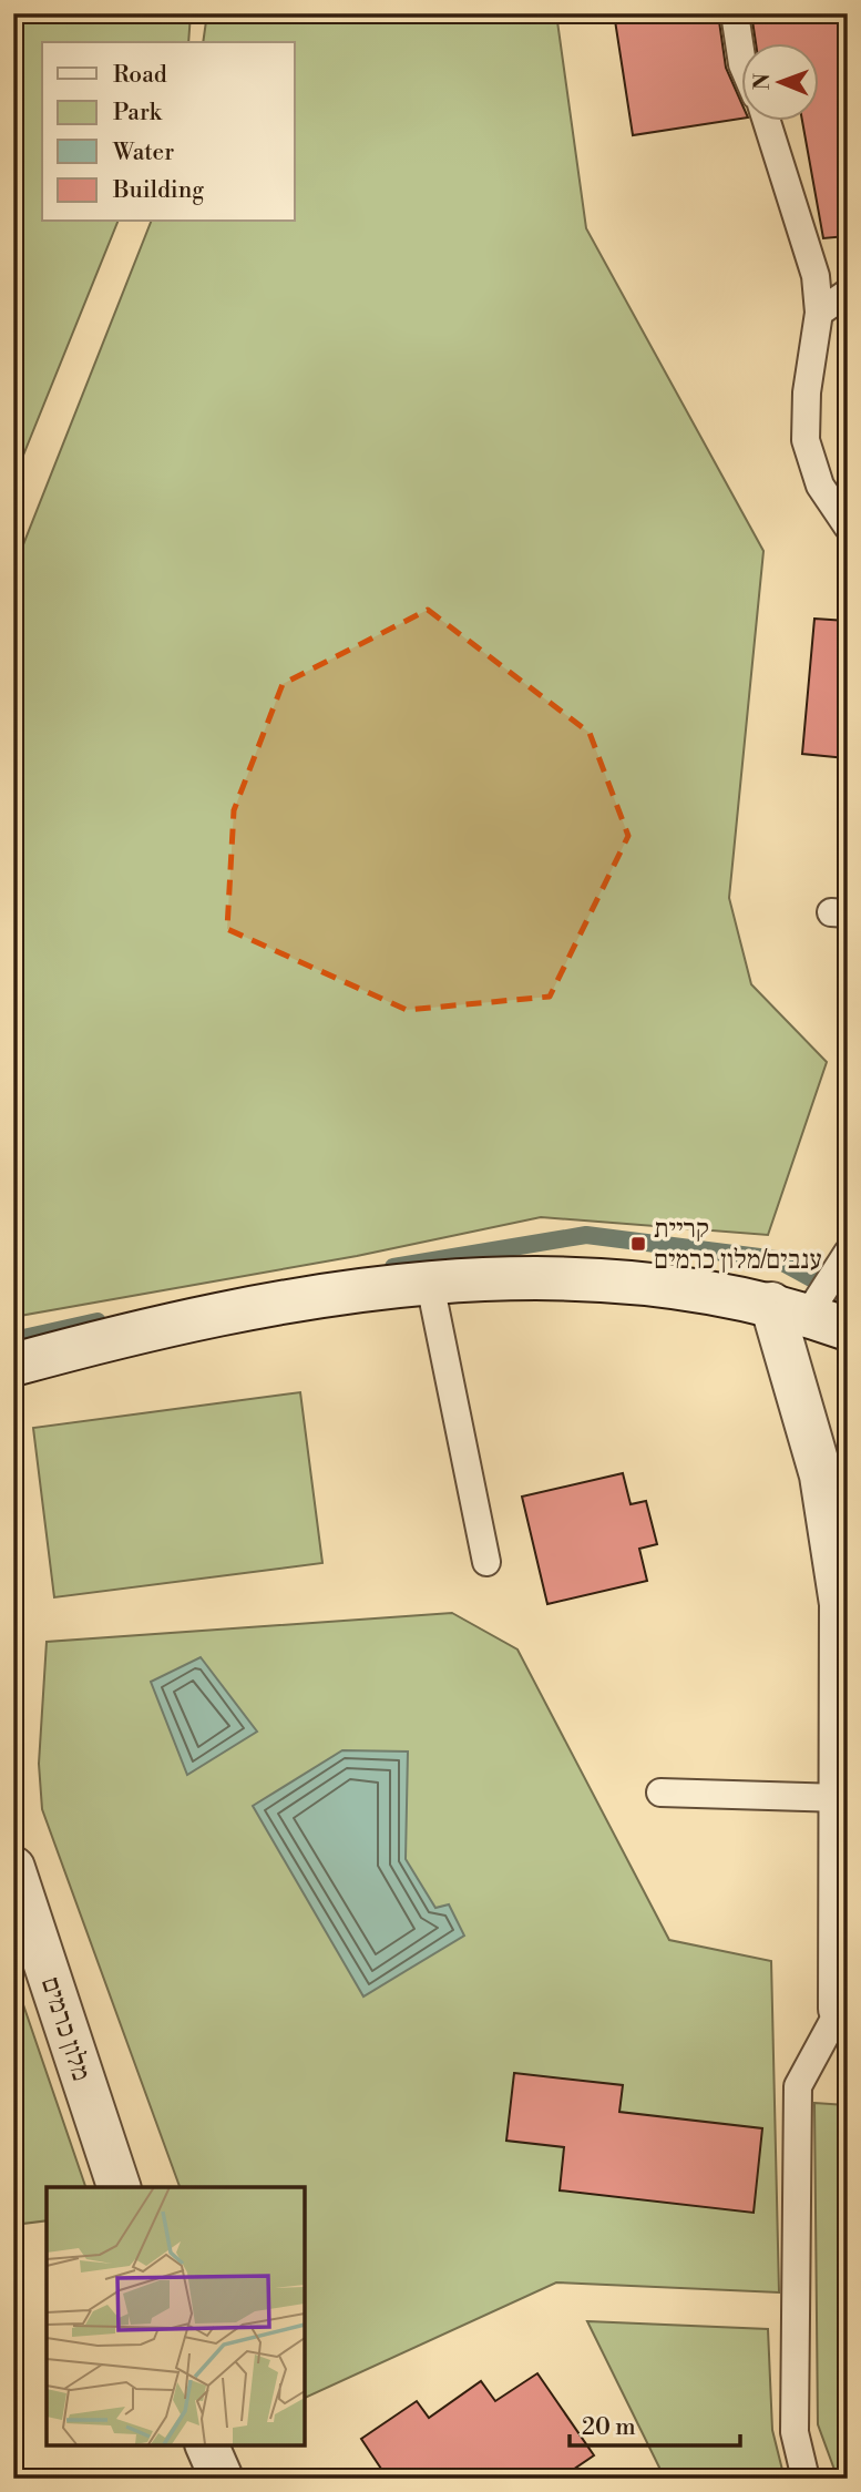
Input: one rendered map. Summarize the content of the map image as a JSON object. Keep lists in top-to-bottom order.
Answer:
{
  "streets": {
    "street": ["מלון כרמים"]
  },
  "places": {
    "transit": ["קריית ענבים/מלון כרמים"]
  },
  "legend": [
    "Road",
    "Park",
    "Water",
    "Building"
  ],
  "scale_bar": "20 m",
  "north": "left"
}
